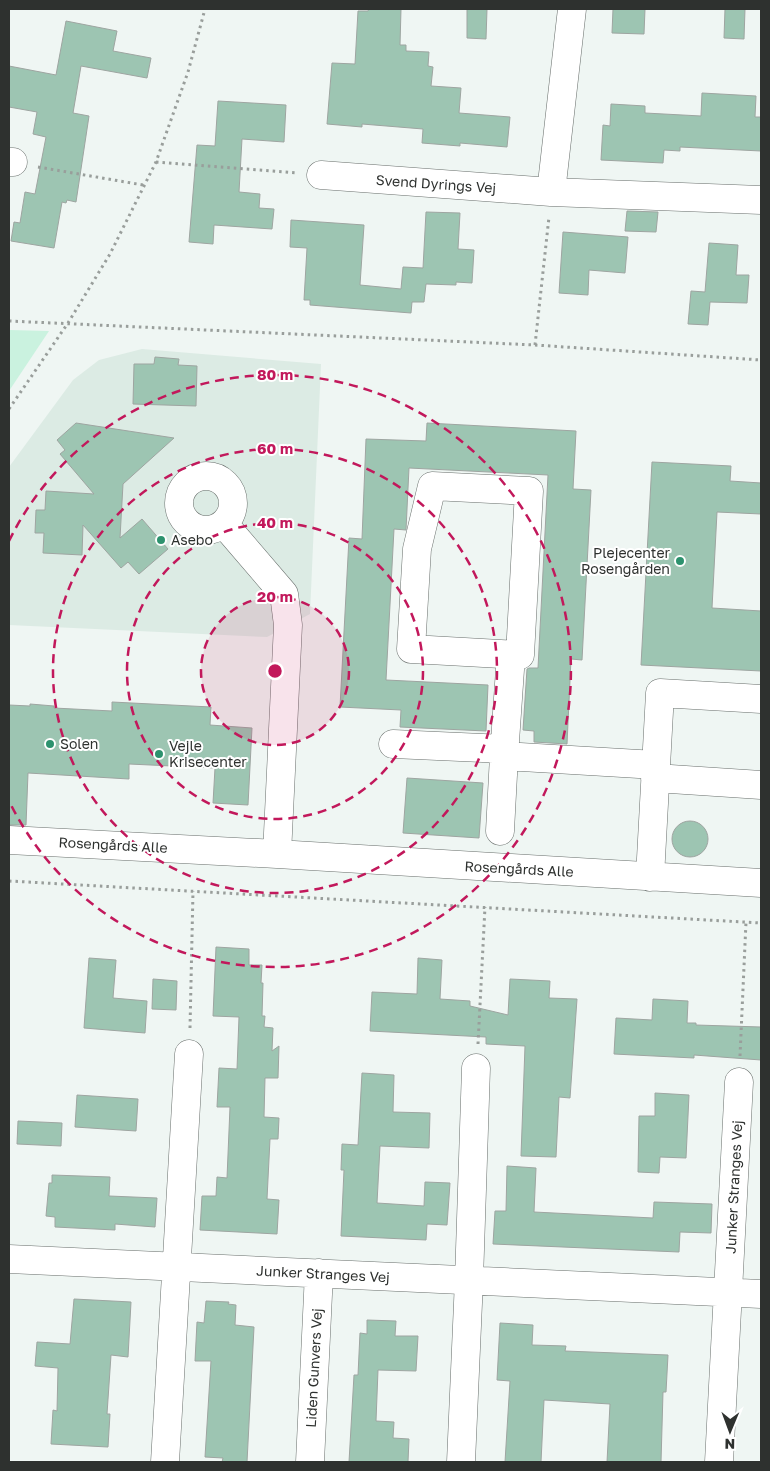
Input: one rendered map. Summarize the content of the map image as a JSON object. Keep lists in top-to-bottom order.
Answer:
{
  "streets": {
    "street": [
      "Svend Dyrings Vej",
      "Rosengårds Alle",
      "Junker Stranges Vej",
      "Liden Gunvers Vej"
    ]
  },
  "crossings": [
    ["Junker Stranges Vej", "Liden Gunvers Vej"]
  ],
  "places": [
    "Asebo",
    "Plejecenter Rosengården",
    "Solen",
    "Vejle Krisecenter"
  ],
  "north": "bottom",
  "rings": [
    "80 m",
    "60 m",
    "40 m",
    "20 m"
  ]
}
